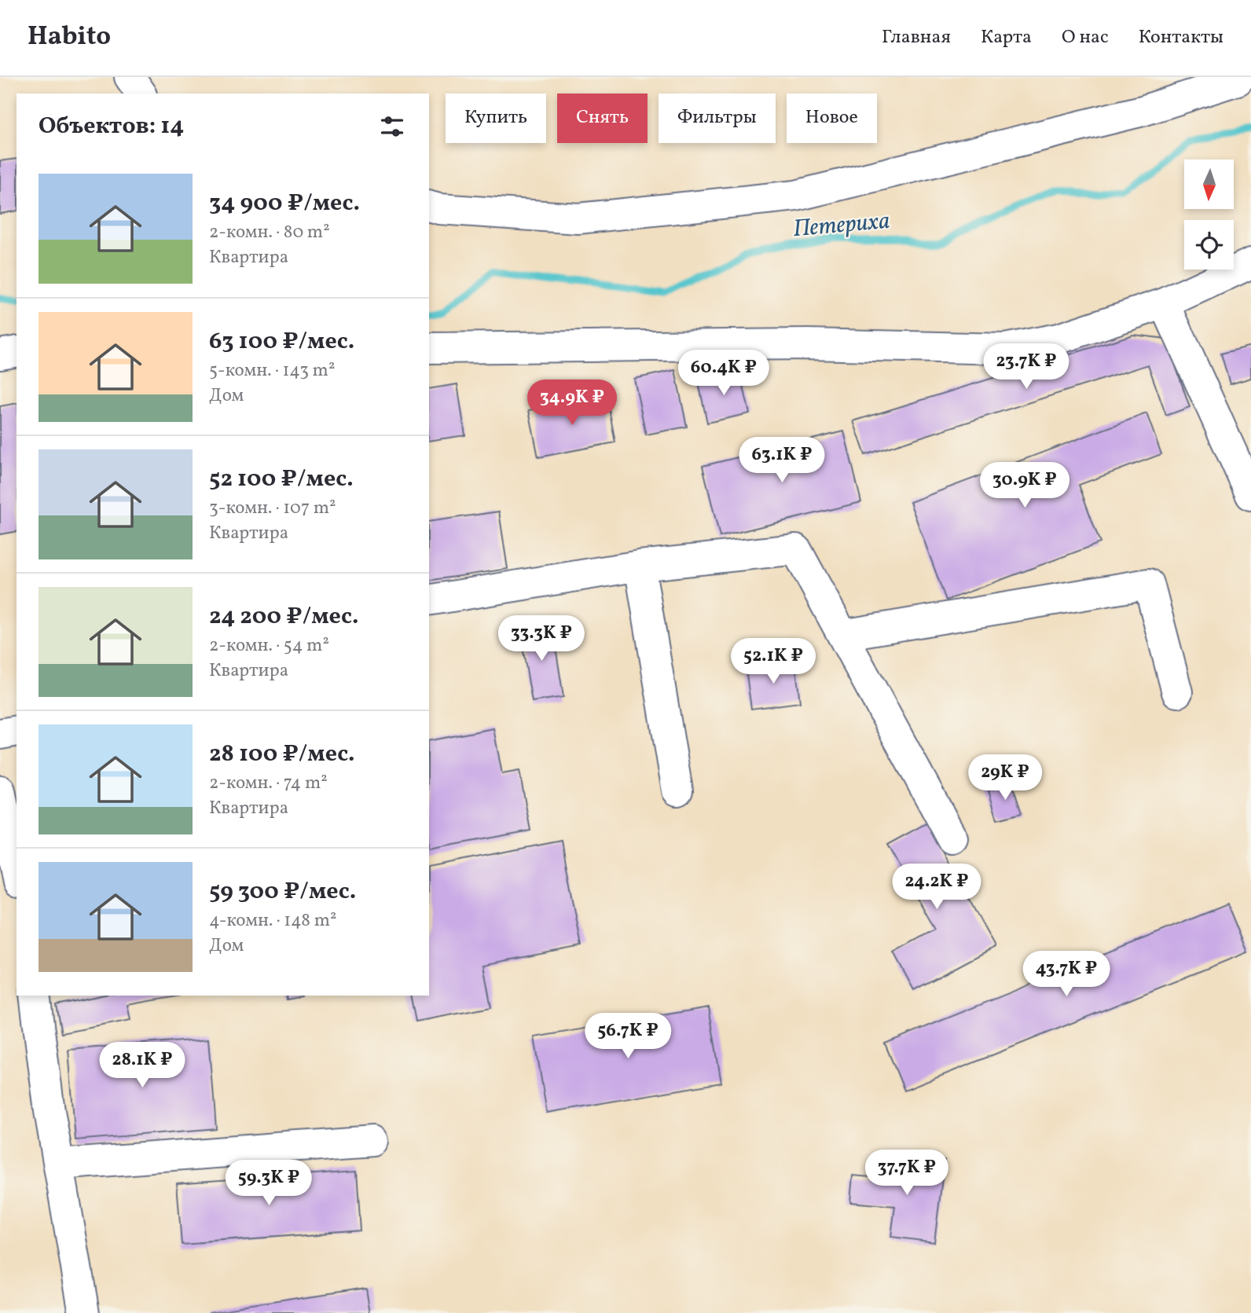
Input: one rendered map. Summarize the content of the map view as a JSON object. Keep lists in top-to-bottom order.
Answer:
{
  "water": ["Петериха"],
  "north": "bottom",
  "page": {
    "header": "Habito",
    "nav": [
      "Главная",
      "Карта",
      "О нас",
      "Контакты"
    ],
    "chip": [
      "Купить",
      "Снять",
      "Фильтры",
      "Новое"
    ],
    "heading": "Объектов: 14",
    "list": [
      {
        "name": "34 900 ₽/мес.",
        "note": "2-комн. · 80 m² · Квартира"
      },
      {
        "name": "63 100 ₽/мес.",
        "note": "5-комн. · 143 m² · Дом"
      },
      {
        "name": "52 100 ₽/мес.",
        "note": "3-комн. · 107 m² · Квартира"
      },
      {
        "name": "24 200 ₽/мес.",
        "note": "2-комн. · 54 m² · Квартира"
      },
      {
        "name": "28 100 ₽/мес.",
        "note": "2-комн. · 74 m² · Квартира"
      },
      {
        "name": "59 300 ₽/мес.",
        "note": "4-комн. · 148 m² · Дом"
      }
    ],
    "price": [
      "23.7K ₽",
      "60.4K ₽",
      "34.9K ₽",
      "63.1K ₽",
      "30.9K ₽",
      "33.3K ₽",
      "52.1K ₽",
      "29K ₽",
      "24.2K ₽",
      "43.7K ₽",
      "56.7K ₽",
      "28.1K ₽",
      "37.7K ₽",
      "59.3K ₽"
    ]
  }
}
